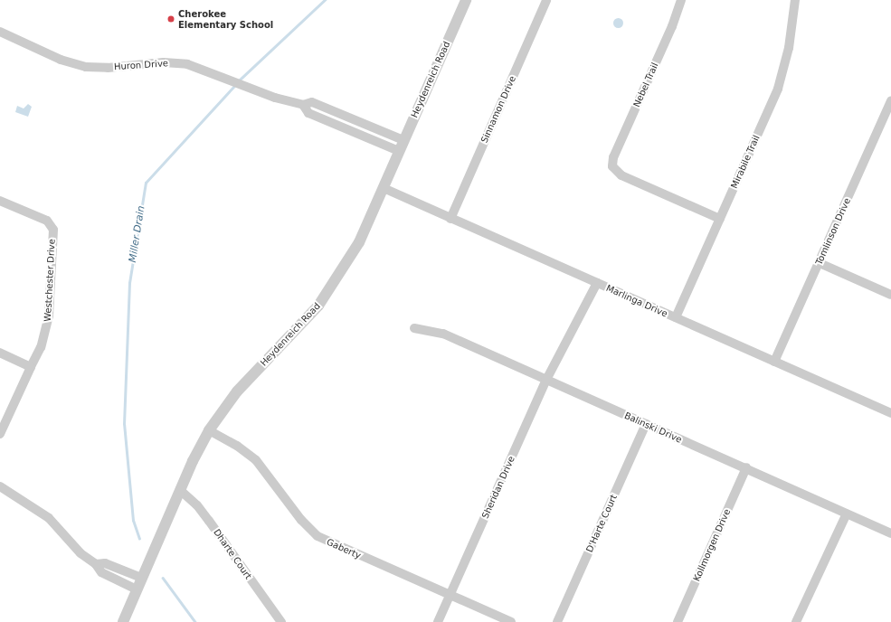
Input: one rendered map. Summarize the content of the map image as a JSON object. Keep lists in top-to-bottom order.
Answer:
{
  "streets": {
    "street": [
      "Huron Drive",
      "Heydenreich Road",
      "Nebel Trail",
      "Sinnamon Drive",
      "Mirabile Trail",
      "Tomlinson Drive",
      "Westchester Drive",
      "Marlinga Drive",
      "Balinski Drive",
      "Sheridan Drive",
      "D'Harte Court",
      "Kollmorgen Drive",
      "Gaberty",
      "Dharte Court"
    ]
  },
  "crossings": [
    ["Huron Drive", "Heydenreich Road"],
    ["Heydenreich Road", "Marlinga Drive"],
    ["Heydenreich Road", "Gaberty"],
    ["Heydenreich Road", "Dharte Court"],
    ["Nebel Trail", "Mirabile Trail"],
    ["Sinnamon Drive", "Marlinga Drive"],
    ["Mirabile Trail", "Marlinga Drive"],
    ["Tomlinson Drive", "Marlinga Drive"],
    ["Marlinga Drive", "Sheridan Drive"],
    ["Balinski Drive", "Sheridan Drive"],
    ["Balinski Drive", "D'Harte Court"],
    ["Balinski Drive", "Kollmorgen Drive"],
    ["Sheridan Drive", "Gaberty"]
  ],
  "water": ["Miller Drain"],
  "places": ["Cherokee Elementary School"]
}
